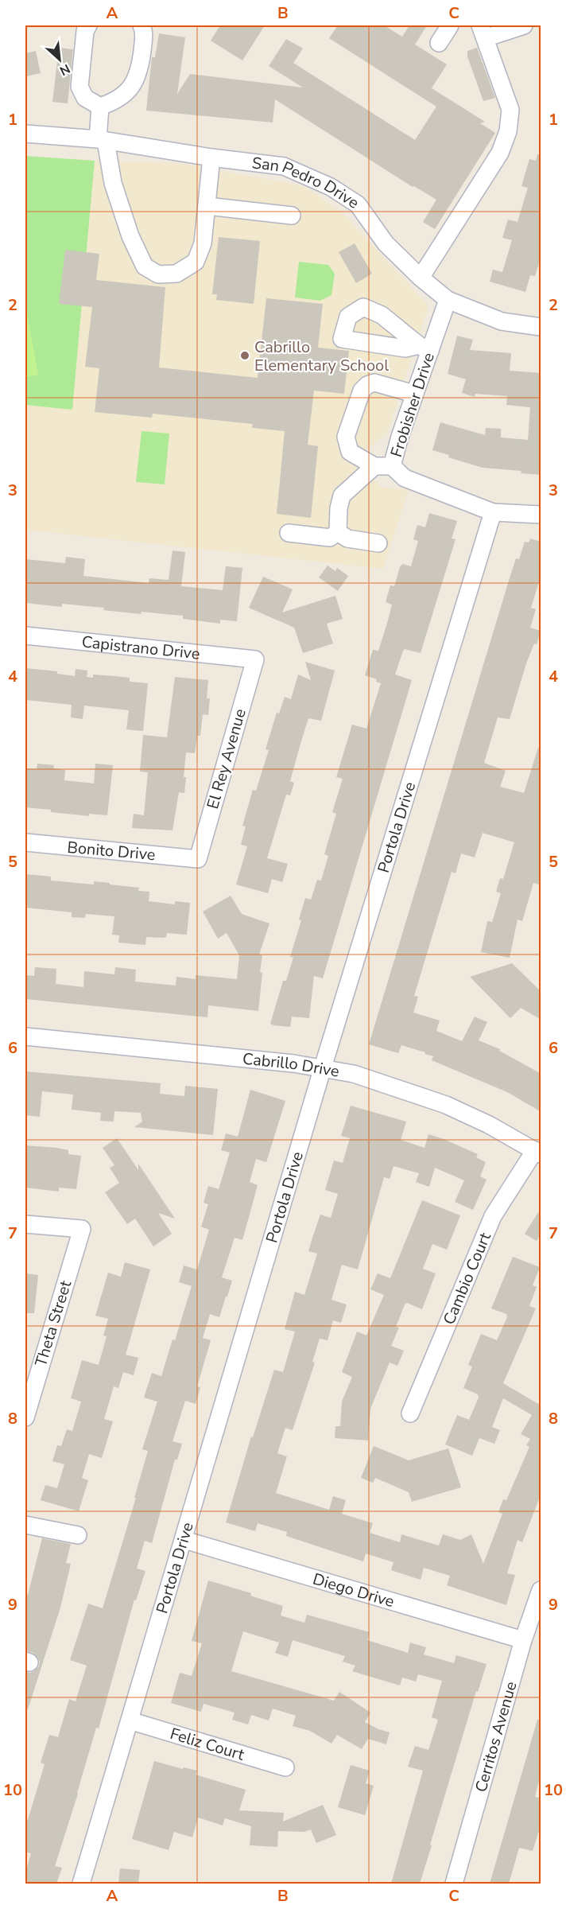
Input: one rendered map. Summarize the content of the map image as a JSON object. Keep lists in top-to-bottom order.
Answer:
{
  "streets": {
    "street": [
      "San Pedro Drive",
      "Frobisher Drive",
      "Capistrano Drive",
      "El Rey Avenue",
      "Portola Drive",
      "Bonito Drive",
      "Cabrillo Drive",
      "Cambio Court",
      "Theta Street",
      "Diego Drive",
      "Cerritos Avenue",
      "Feliz Court"
    ]
  },
  "crossings": [
    ["San Pedro Drive", "Frobisher Drive"],
    ["Frobisher Drive", "Portola Drive"],
    ["Capistrano Drive", "El Rey Avenue"],
    ["El Rey Avenue", "Bonito Drive"],
    ["Portola Drive", "Cabrillo Drive"],
    ["Portola Drive", "Diego Drive"],
    ["Portola Drive", "Feliz Court"],
    ["Cabrillo Drive", "Cambio Court"],
    ["Diego Drive", "Cerritos Avenue"]
  ],
  "places": ["Cabrillo Elementary School"],
  "north": "bottom right",
  "grid": {
    "columns": ["A", "B", "C"],
    "rows": [
      "1",
      "2",
      "3",
      "4",
      "5",
      "6",
      "7",
      "8",
      "9",
      "10"
    ]
  }
}
